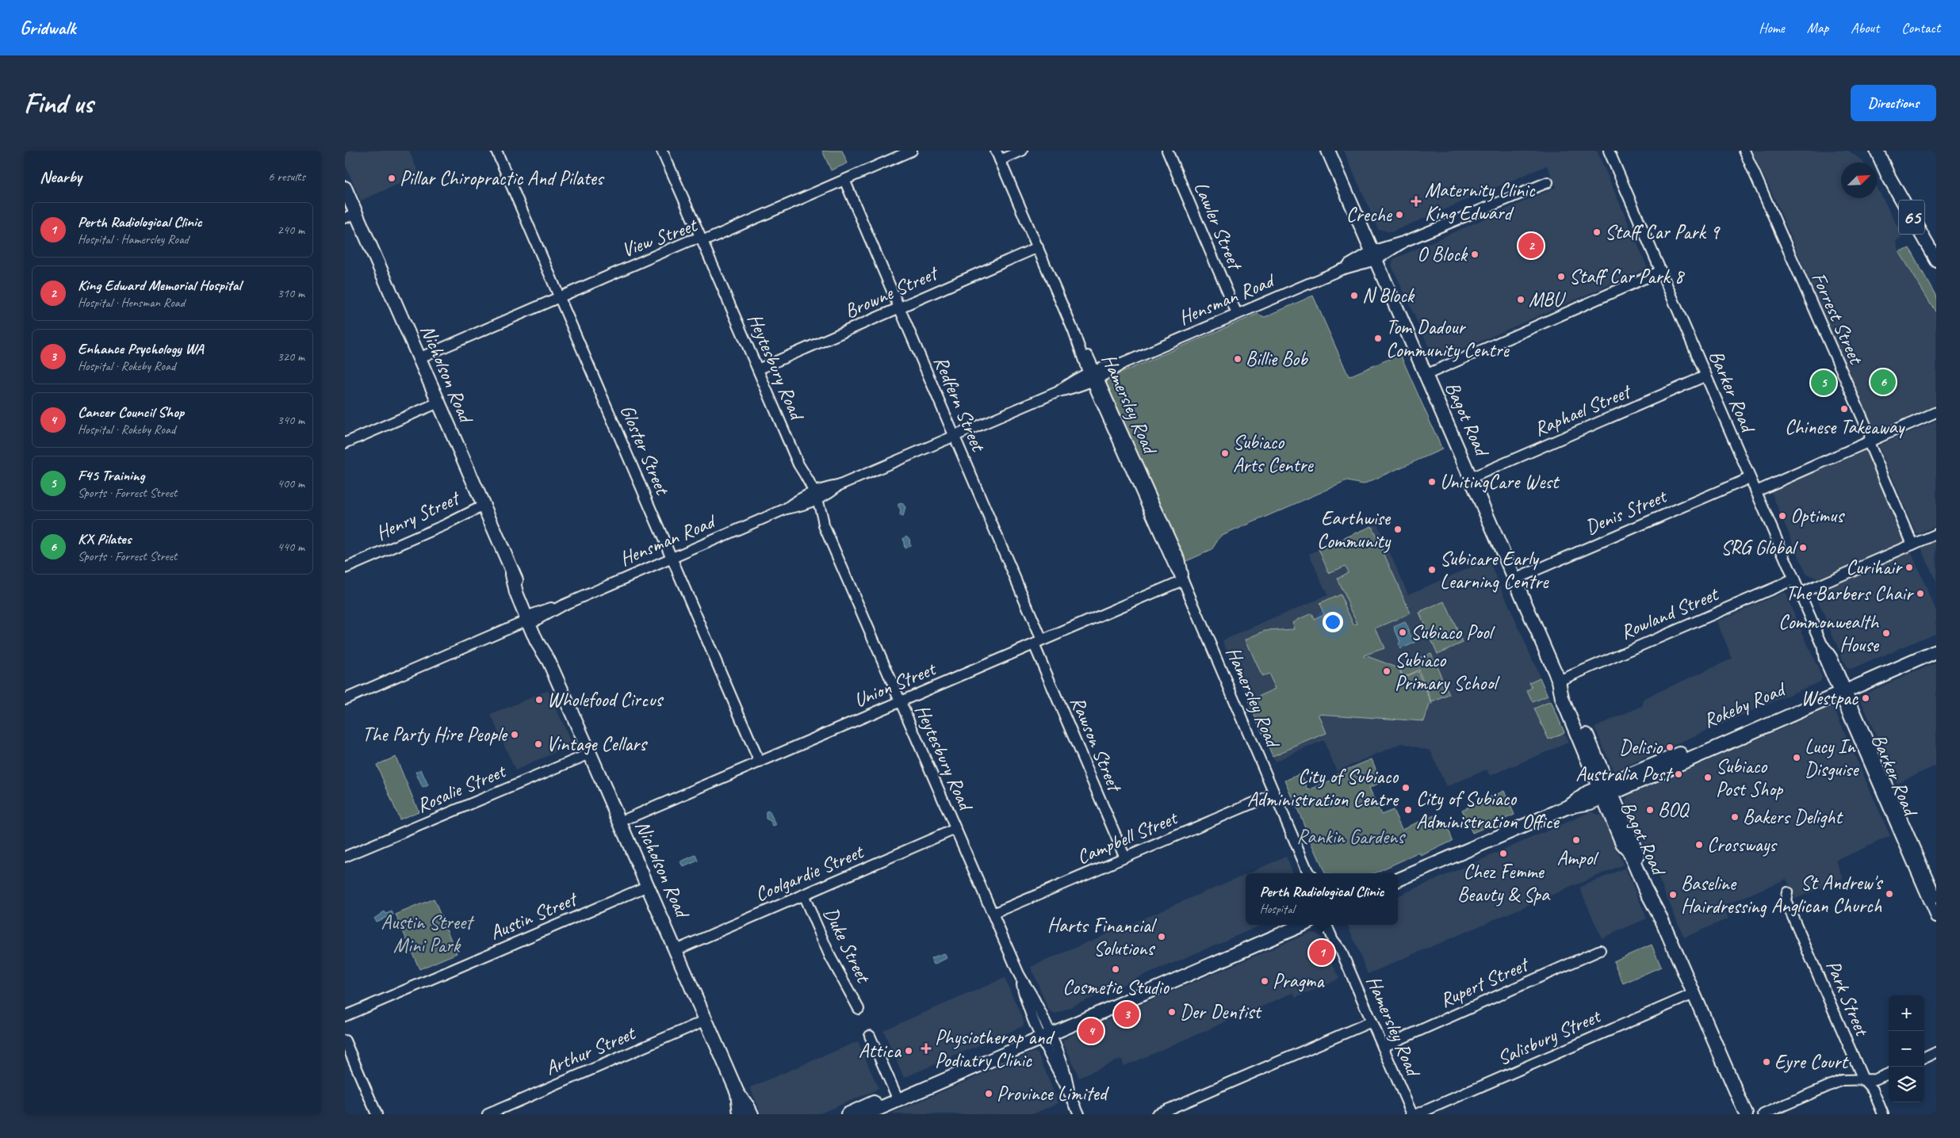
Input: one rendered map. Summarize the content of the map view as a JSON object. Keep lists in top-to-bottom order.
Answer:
{
  "streets": {
    "main road": [
      "65",
      "Nicholson Road",
      "Bagot Road",
      "Rokeby Road"
    ],
    "street": [
      "Lawler Street",
      "View Street",
      "Browne Street",
      "Hensman Road",
      "Forrest Street",
      "Heytesbury Road",
      "Barker Road",
      "Redfern Street",
      "Hamersley Road",
      "Raphael Street",
      "Gloster Street",
      "Denis Street",
      "Henry Street",
      "Rowland Street",
      "Union Street",
      "Rawson Street",
      "Rosalie Street",
      "Campbell Street",
      "Coolgardie Street",
      "Austin Street",
      "Duke Street",
      "Rupert Street",
      "Park Street",
      "Salisbury Street",
      "Arthur Street"
    ]
  },
  "crossings": [
    ["Lawler Street", "Hensman Road"],
    ["View Street", "Heytesbury Road"],
    ["View Street", "Nicholson Road"],
    ["View Street", "Redfern Street"],
    ["View Street", "Gloster Street"],
    ["Browne Street", "Heytesbury Road"],
    ["Browne Street", "Redfern Street"],
    ["Browne Street", "Hamersley Road"],
    ["Hensman Road", "Heytesbury Road"],
    ["Hensman Road", "Nicholson Road"],
    ["Hensman Road", "Redfern Street"],
    ["Hensman Road", "Hamersley Road"],
    ["Hensman Road", "Bagot Road"],
    ["Hensman Road", "Gloster Street"],
    ["Heytesbury Road", "Union Street"],
    ["Heytesbury Road", "Campbell Street"],
    ["Heytesbury Road", "Coolgardie Street"],
    ["Nicholson Road", "Henry Street"],
    ["Nicholson Road", "Union Street"],
    ["Nicholson Road", "Rosalie Street"],
    ["Nicholson Road", "Coolgardie Street"],
    ["Nicholson Road", "Austin Street"],
    ["Nicholson Road", "Arthur Street"],
    ["Barker Road", "Raphael Street"],
    ["Barker Road", "Denis Street"],
    ["Barker Road", "Rowland Street"],
    ["Barker Road", "Rokeby Road"],
    ["Redfern Street", "Union Street"],
    ["Redfern Street", "Rawson Street"],
    ["Hamersley Road", "Union Street"],
    ["Hamersley Road", "Campbell Street"],
    ["Hamersley Road", "Rupert Street"],
    ["Raphael Street", "Bagot Road"],
    ["Bagot Road", "Denis Street"],
    ["Bagot Road", "Rowland Street"],
    ["Bagot Road", "Rokeby Road"],
    ["Bagot Road", "Salisbury Street"],
    ["Gloster Street", "Union Street"],
    ["Union Street", "Rawson Street"],
    ["Rawson Street", "Campbell Street"],
    ["Coolgardie Street", "Duke Street"]
  ],
  "parks": ["Rankin Gardens", "Austin Street Mini Park"],
  "places": {
    "other": [
      "Pillar Chiropractic And Pilates",
      "Creche",
      "Staff Car Park 9",
      "O Block",
      "Staff Car Park 8",
      "N Block",
      "MBU",
      "Tom Dadour Community Centre",
      "Billie Bob",
      "Chinese Takeaway",
      "Subiaco Arts Centre",
      "UnitingCare West",
      "Optimus",
      "Earthwise Community",
      "SRG Global",
      "Curihair",
      "Subicare Early Learning Centre",
      "The Barbers Chair",
      "Subiaco Pool",
      "Commonwealth House",
      "Subiaco Primary School",
      "Westpac",
      "Wholefood Circus",
      "The Party Hire People",
      "Vintage Cellars",
      "Delisio",
      "Lucy In Disguise",
      "Australia Post",
      "Subiaco Post Shop",
      "City of Subiaco Administration Centre",
      "City of Subiaco Administration Office",
      "BOQ",
      "Bakers Delight",
      "Ampol",
      "Crossways",
      "Chez Femme Beauty & Spa",
      "St Andrew's Anglican Church",
      "Baseline Hairdressing",
      "Harts Financial Solutions",
      "Cosmetic Studio",
      "Pragma",
      "Der Dentist",
      "Attica",
      "Eyre Court",
      "Province Limited"
    ],
    "health": ["Maternity Clinic King Edward", "Physiotherap and Podiatry Clinic"]
  },
  "north": "top right",
  "page": {
    "header": "Gridwalk",
    "nav": [
      "Home",
      "Map",
      "About",
      "Contact"
    ],
    "buttons": "Directions",
    "title": "Find us",
    "heading": ["Nearby", "6 results"],
    "list": [
      {
        "mark": "1",
        "name": "Perth Radiological Clinic",
        "note": "Hospital · Hamersley Road",
        "value": "240 m"
      },
      {
        "mark": "2",
        "name": "King Edward Memorial Hospital",
        "note": "Hospital · Hensman Road",
        "value": "310 m"
      },
      {
        "mark": "3",
        "name": "Enhance Psychology WA",
        "note": "Hospital · Rokeby Road",
        "value": "320 m"
      },
      {
        "mark": "4",
        "name": "Cancer Council Shop",
        "note": "Hospital · Rokeby Road",
        "value": "340 m"
      },
      {
        "mark": "5",
        "name": "F45 Training",
        "note": "Sports · Forrest Street",
        "value": "400 m"
      },
      {
        "mark": "6",
        "name": "KX Pilates",
        "note": "Sports · Forrest Street",
        "value": "440 m"
      }
    ],
    "pins": [
      "2",
      "6",
      "5",
      "1",
      "3",
      "4"
    ],
    "popup": ["Perth Radiological Clinic", "Hospital"],
    "map_buttons": ["+", "−"]
  }
}
